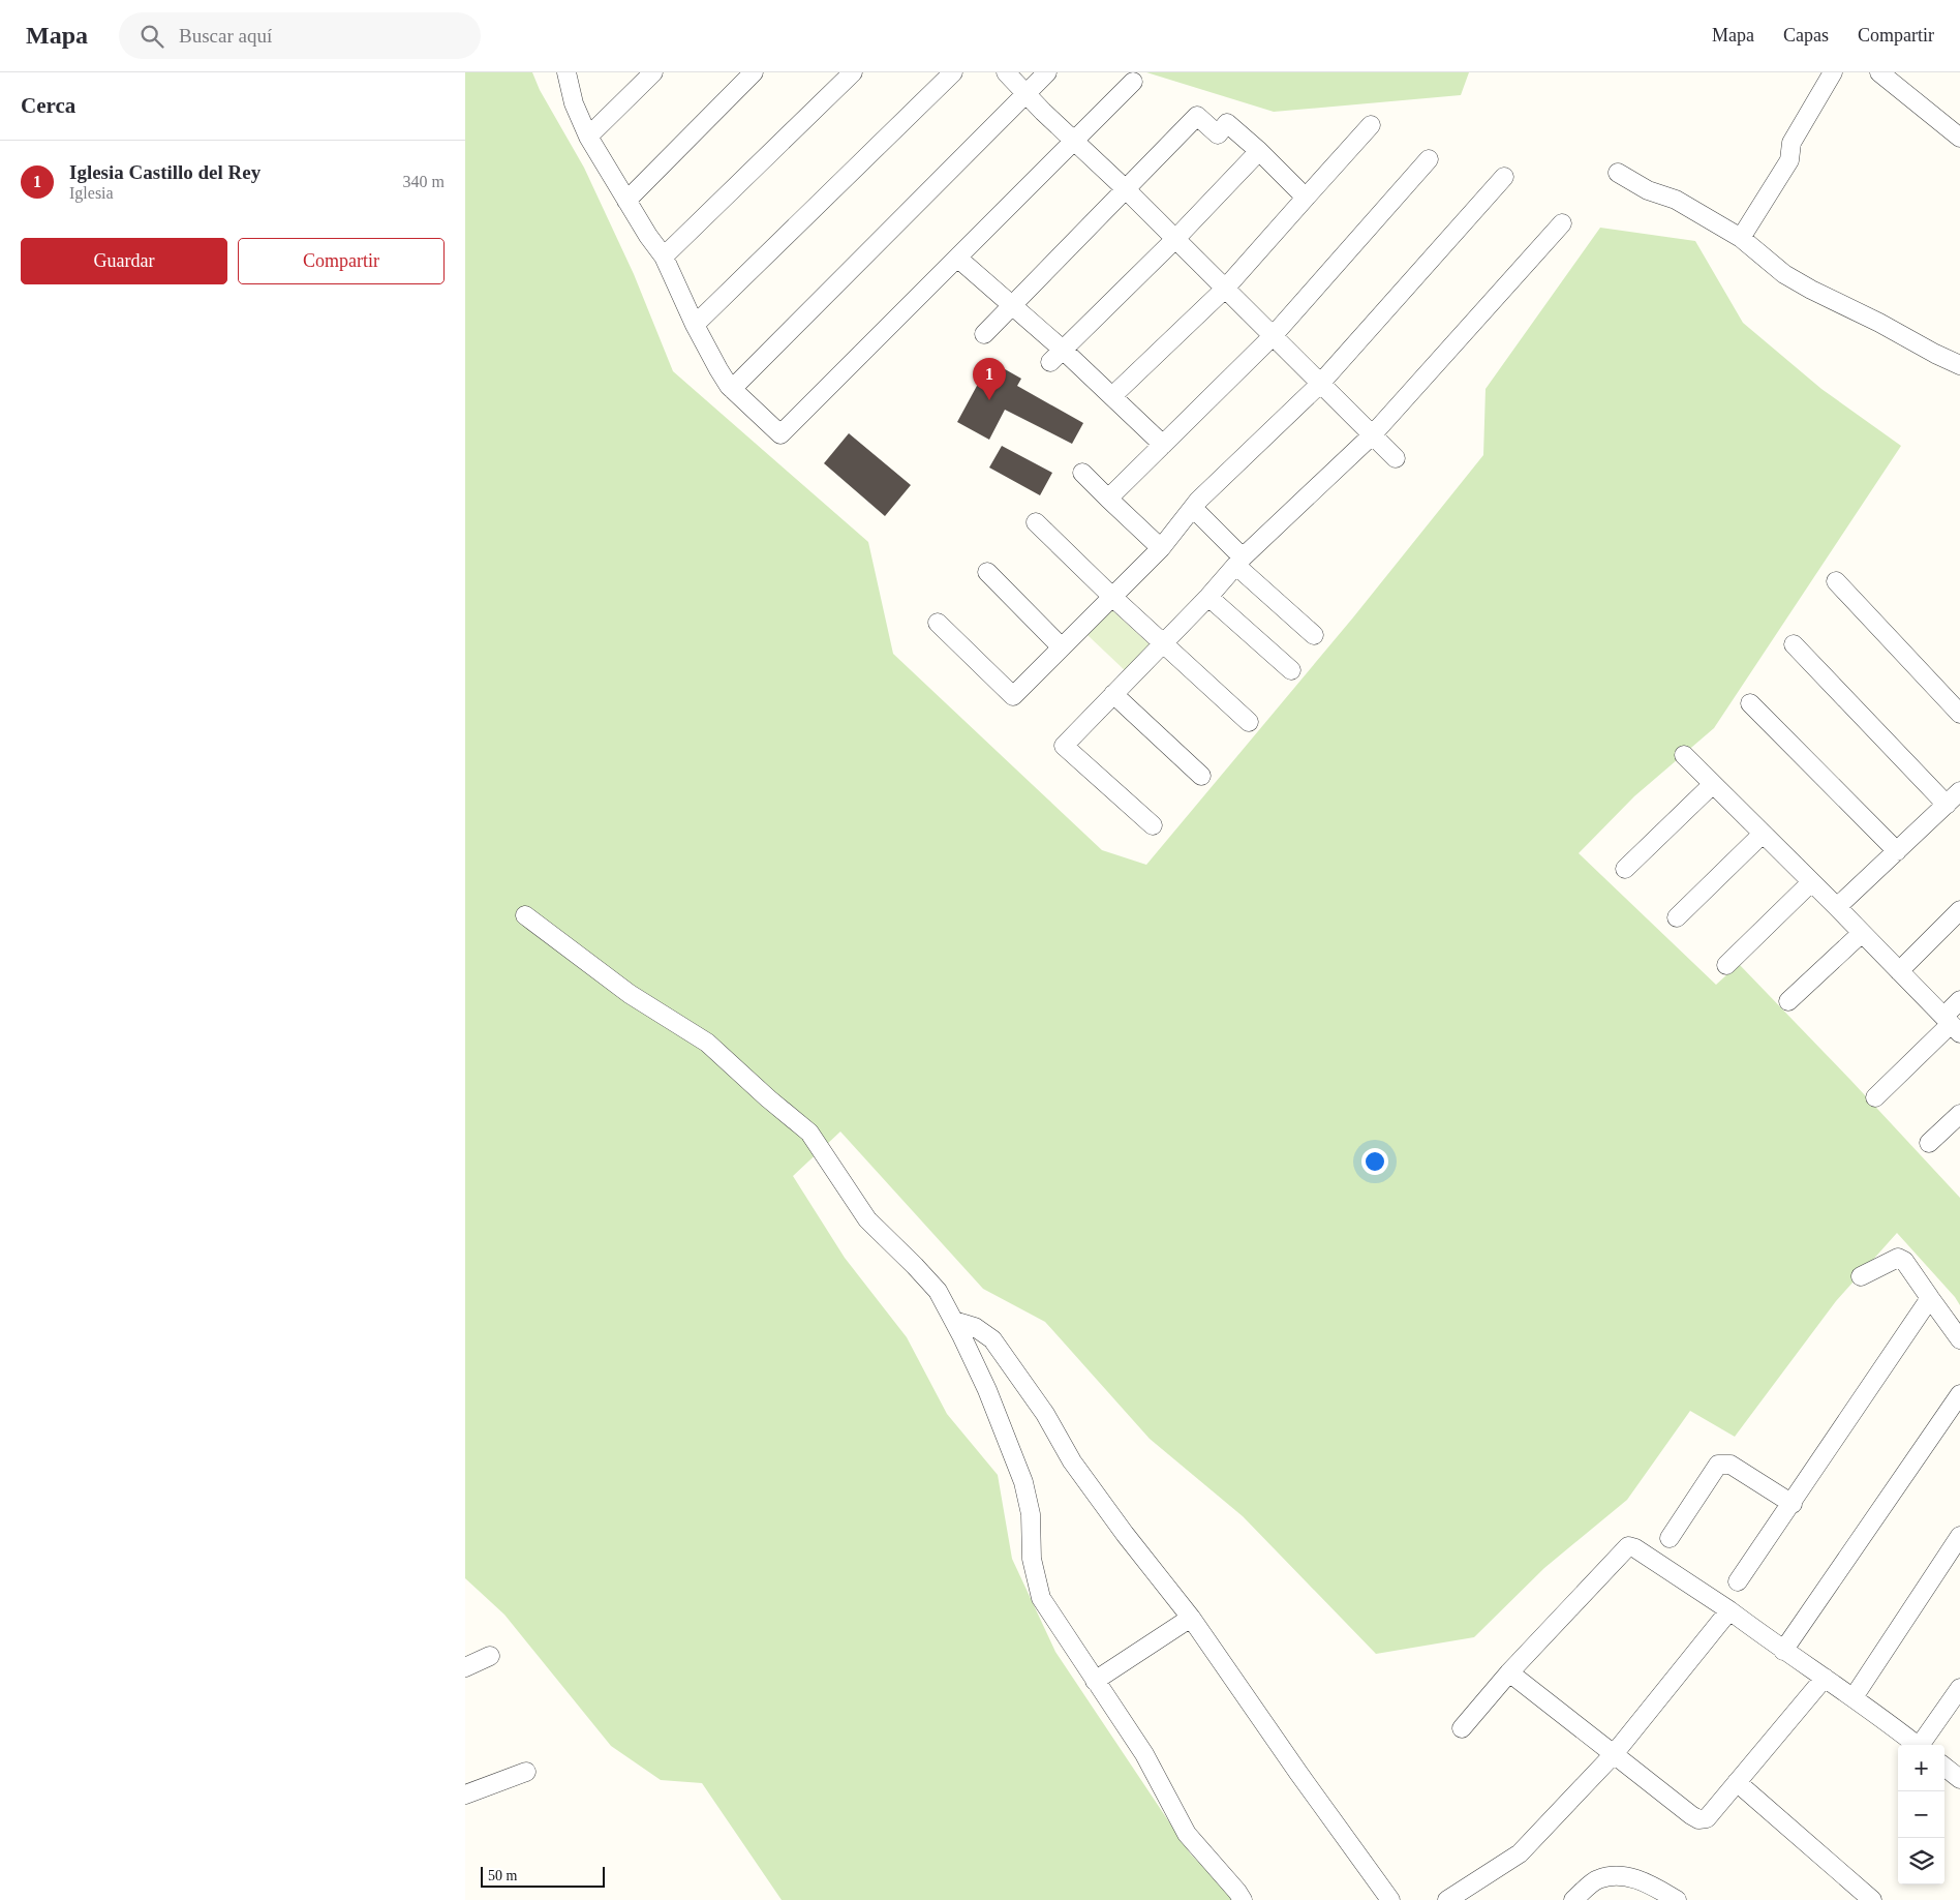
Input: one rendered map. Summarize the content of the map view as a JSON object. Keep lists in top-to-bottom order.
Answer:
{
  "scale_bar": "50 m",
  "page": {
    "header": "Mapa",
    "search": "Buscar aquí",
    "nav": ["Mapa", "Capas", "Compartir"],
    "heading": "Cerca",
    "list": [
      {
        "mark": "1",
        "name": "Iglesia Castillo del Rey",
        "note": "Iglesia",
        "value": "340 m"
      }
    ],
    "buttons": ["Guardar", "Compartir"],
    "pins": "1",
    "map_buttons": ["+", "−"],
    "scale": "50 m"
  }
}
